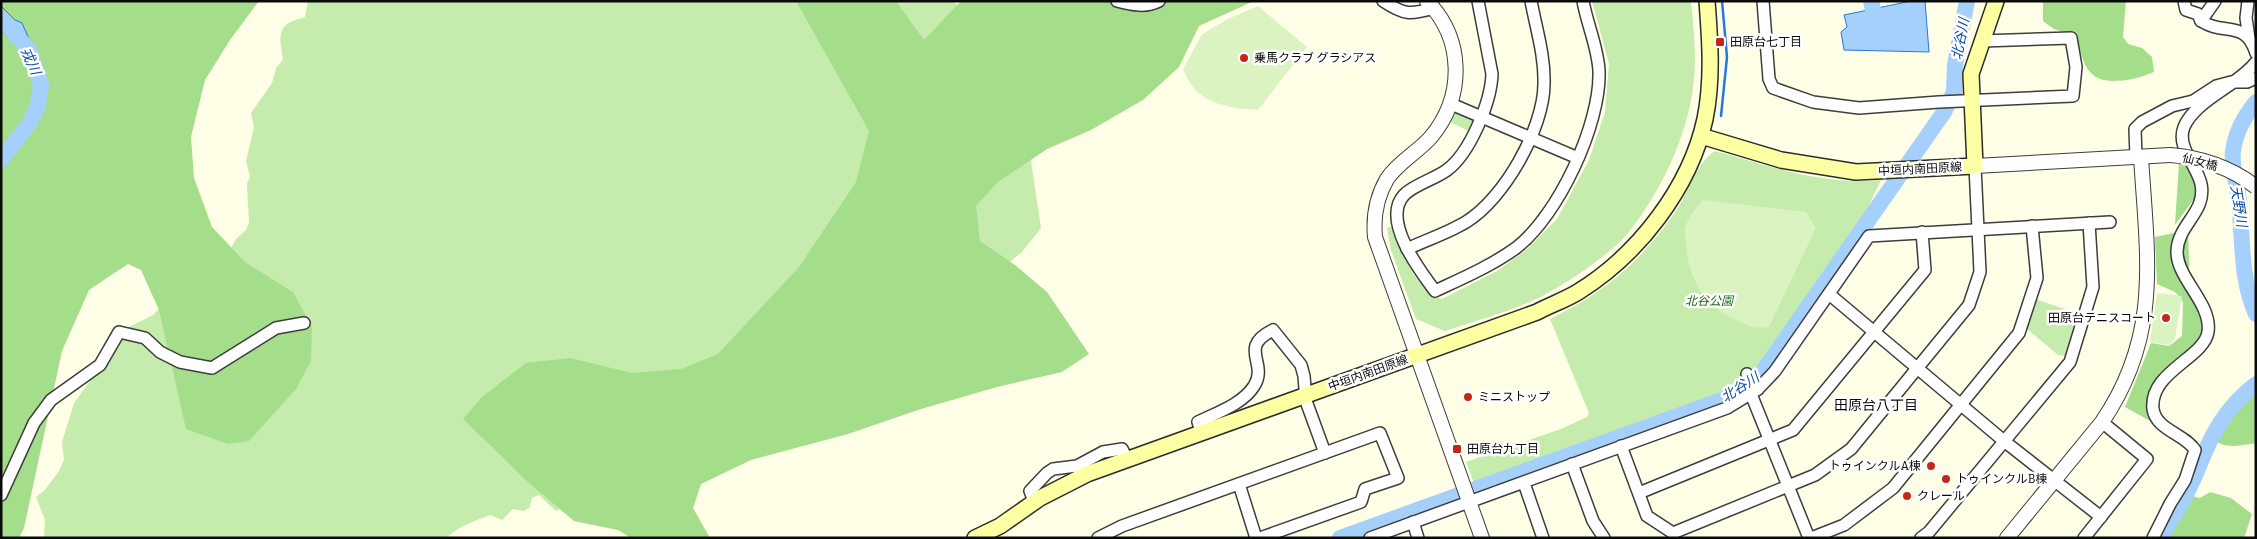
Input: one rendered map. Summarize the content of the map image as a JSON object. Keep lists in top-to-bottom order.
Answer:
{
  "streets": {
    "main road": ["中垣内南田原線"],
    "street": ["仙女橋"]
  },
  "crossings": [
    ["仙女橋", "中垣内南田原線"]
  ],
  "districts": ["田原台八丁目"],
  "water": ["北谷川", "戎川", "天野川"],
  "parks": ["北谷公園"],
  "places": {
    "transit": ["田原台七丁目", "田原台九丁目"],
    "other": [
      "乗馬クラブ グラシアス",
      "田原台テニスコート",
      "ミニストップ",
      "トゥインクルA棟",
      "トゥインクルB棟",
      "クレール"
    ]
  }
}
